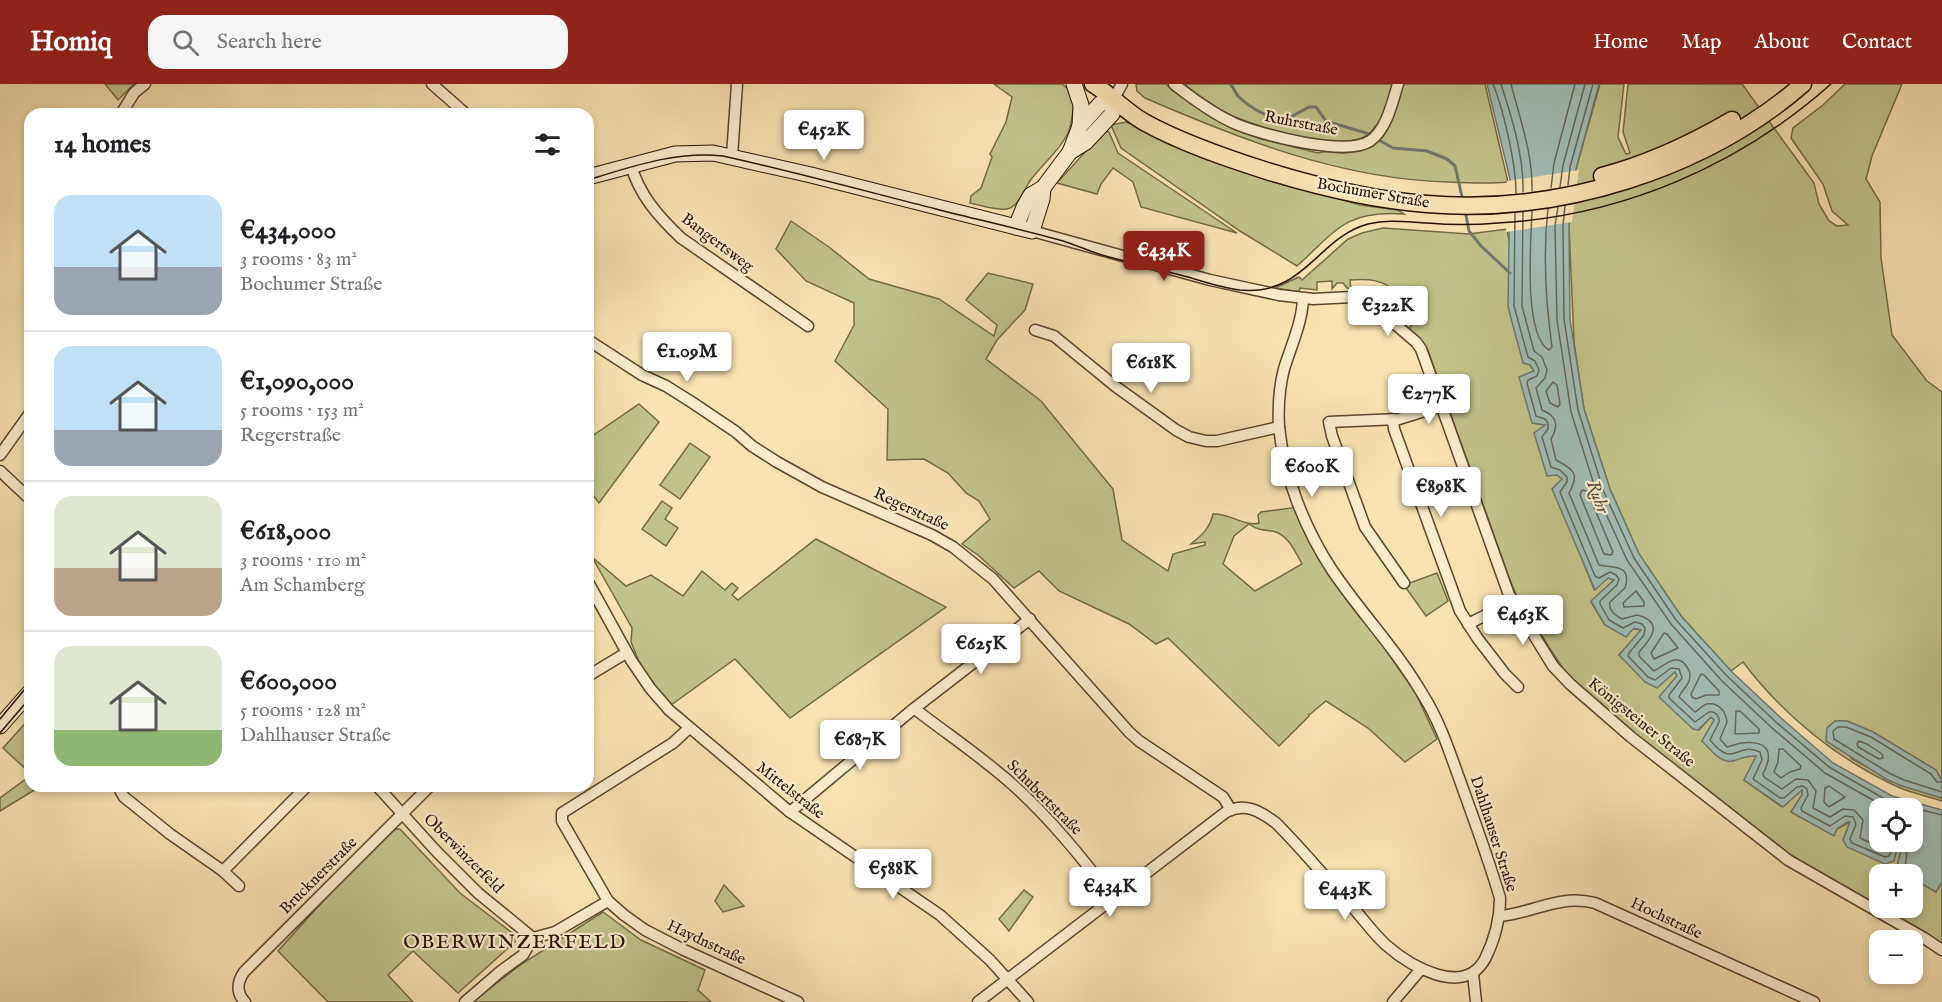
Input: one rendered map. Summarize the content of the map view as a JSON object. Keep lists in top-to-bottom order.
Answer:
{
  "streets": {
    "main road": ["Bochumer Straße"],
    "street": [
      "Ruhrstraße",
      "Bangertsweg",
      "Regerstraße",
      "Königsteiner Straße",
      "Mittelstraße",
      "Schubertstraße",
      "Dahlhauser Straße",
      "Oberwinzerfeld",
      "Brucknerstraße",
      "Hochstraße",
      "Haydnstraße"
    ]
  },
  "crossings": [
    ["Königsteiner Straße", "Dahlhauser Straße"],
    ["Dahlhauser Straße", "Hochstraße"],
    ["Oberwinzerfeld", "Brucknerstraße"]
  ],
  "districts": ["OBERWINZERFELD"],
  "water": ["Ruhr"],
  "page": {
    "header": "Homiq",
    "search": "Search here",
    "nav": [
      "Home",
      "Map",
      "About",
      "Contact"
    ],
    "heading": "14 homes",
    "price": [
      "€452K",
      "€434K",
      "€322K",
      "€1.09M",
      "€618K",
      "€277K",
      "€600K",
      "€898K",
      "€463K",
      "€625K",
      "€687K",
      "€588K",
      "€434K",
      "€443K"
    ],
    "list": [
      {
        "name": "€434,000",
        "note": "3 rooms · 83 m² · Bochumer Straße"
      },
      {
        "name": "€1,090,000",
        "note": "5 rooms · 153 m² · Regerstraße"
      },
      {
        "name": "€618,000",
        "note": "3 rooms · 110 m² · Am Schamberg"
      },
      {
        "name": "€600,000",
        "note": "5 rooms · 128 m² · Dahlhauser Straße"
      }
    ],
    "map_buttons": ["+", "−"]
  }
}
